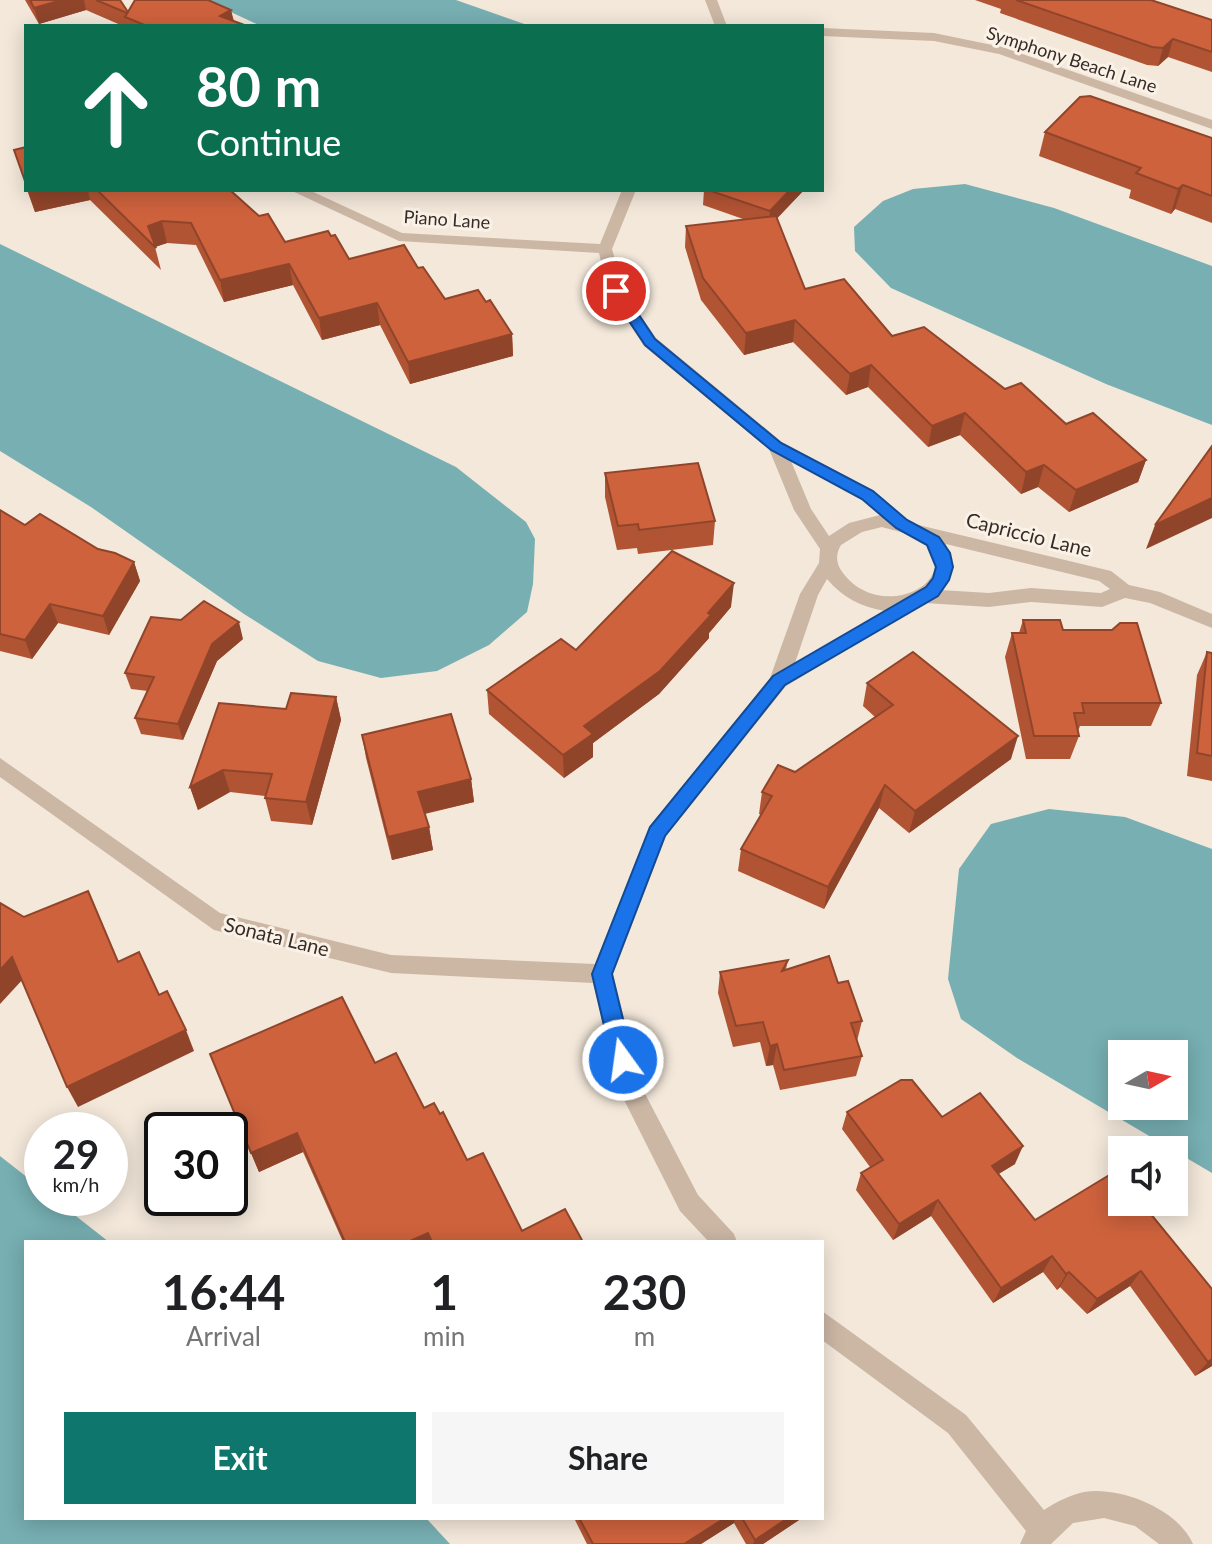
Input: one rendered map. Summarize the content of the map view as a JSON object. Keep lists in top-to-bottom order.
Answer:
{
  "streets": {
    "street": [
      "Symphony Beach Lane",
      "Piano Lane",
      "Capriccio Lane",
      "Sonata Lane"
    ]
  },
  "north": "right",
  "page": {
    "turn": ["80 m", "Continue"],
    "speed": "29 km/h",
    "limit": "30",
    "eta": [
      "16:44",
      "Arrival",
      "1",
      "min",
      "230",
      "m"
    ],
    "buttons": ["Exit", "Share"]
  }
}
